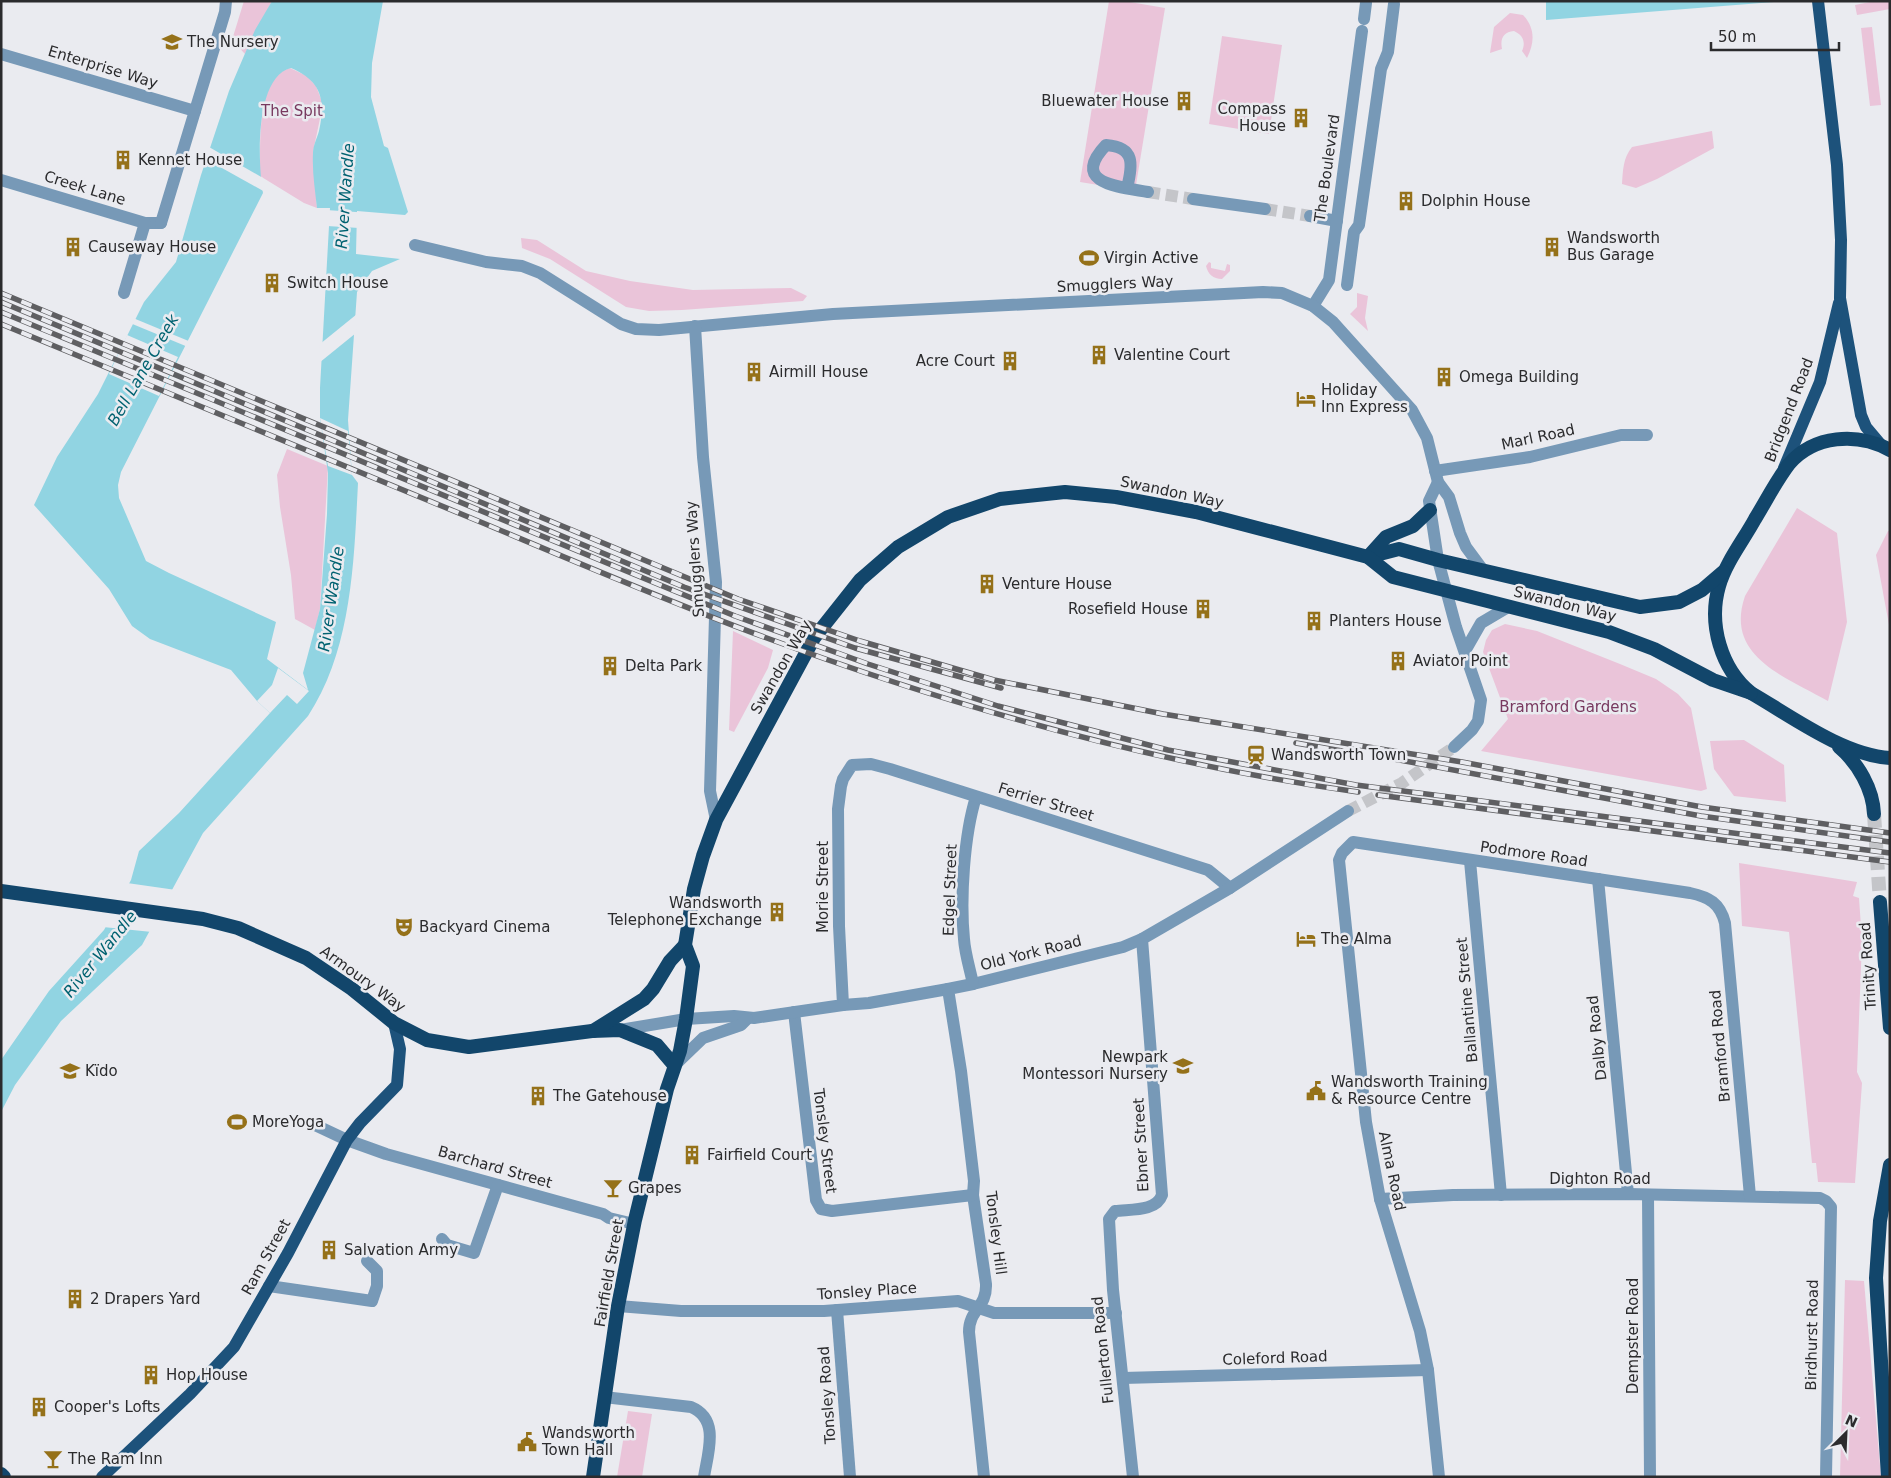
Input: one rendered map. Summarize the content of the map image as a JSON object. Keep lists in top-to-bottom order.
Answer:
{
  "streets": {
    "highway": [
      "Swandon Way",
      "Trinity Road",
      "Armoury Way",
      "Fairfield Street"
    ],
    "main road": ["Bridgend Road", "Ram Street"],
    "street": [
      "Enterprise Way",
      "The Boulevard",
      "Creek Lane",
      "Smugglers Way",
      "Marl Road",
      "Ferrier Street",
      "Podmore Road",
      "Morie Street",
      "Edgel Street",
      "Old York Road",
      "Ballantine Street",
      "Dalby Road",
      "Bramford Road",
      "Tonsley Street",
      "Ebner Street",
      "Barchard Street",
      "Alma Road",
      "Dighton Road",
      "Tonsley Hill",
      "Tonsley Place",
      "Birdhurst Road",
      "Dempster Road",
      "Fullerton Road",
      "Coleford Road",
      "Tonsley Road"
    ]
  },
  "crossings": [
    ["Enterprise Way", "Creek Lane"],
    ["The Boulevard", "Smugglers Way"],
    ["Smugglers Way", "Marl Road"],
    ["Smugglers Way", "Swandon Way"],
    ["Swandon Way", "Armoury Way"],
    ["Ferrier Street", "Morie Street"],
    ["Ferrier Street", "Edgel Street"],
    ["Ferrier Street", "Old York Road"],
    ["Podmore Road", "Ballantine Street"],
    ["Podmore Road", "Dalby Road"],
    ["Podmore Road", "Bramford Road"],
    ["Podmore Road", "Alma Road"],
    ["Morie Street", "Old York Road"],
    ["Edgel Street", "Old York Road"],
    ["Old York Road", "Armoury Way"],
    ["Old York Road", "Tonsley Street"],
    ["Old York Road", "Ebner Street"],
    ["Old York Road", "Tonsley Hill"],
    ["Old York Road", "Fairfield Street"],
    ["Armoury Way", "Ram Street"],
    ["Armoury Way", "Fairfield Street"],
    ["Ballantine Street", "Dighton Road"],
    ["Dalby Road", "Dighton Road"],
    ["Bramford Road", "Dighton Road"],
    ["Tonsley Street", "Tonsley Hill"],
    ["Ebner Street", "Fullerton Road"],
    ["Barchard Street", "Ram Street"],
    ["Barchard Street", "Fairfield Street"],
    ["Alma Road", "Dighton Road"],
    ["Alma Road", "Coleford Road"],
    ["Dighton Road", "Birdhurst Road"],
    ["Dighton Road", "Dempster Road"],
    ["Tonsley Hill", "Tonsley Place"],
    ["Fairfield Street", "Tonsley Place"],
    ["Tonsley Place", "Fullerton Road"],
    ["Tonsley Place", "Tonsley Road"],
    ["Fullerton Road", "Coleford Road"]
  ],
  "water": ["River Wandle", "Bell Lane Creek"],
  "parks": ["The Spit", "Bramford Gardens"],
  "places": {
    "school or university": ["The Nursery", "Newpark Montessori Nursery", "Kïdo"],
    "building": [
      "Bluewater House",
      "Compass House",
      "Kennet House",
      "Dolphin House",
      "Causeway House",
      "Wandsworth Bus Garage",
      "Switch House",
      "Valentine Court",
      "Acre Court",
      "Airmill House",
      "Omega Building",
      "Venture House",
      "Rosefield House",
      "Planters House",
      "Aviator Point",
      "Delta Park",
      "Wandsworth Telephone Exchange",
      "The Gatehouse",
      "Fairfield Court",
      "Salvation Army",
      "2 Drapers Yard",
      "Hop House",
      "Cooper's Lofts"
    ],
    "sports": ["Virgin Active", "MoreYoga"],
    "hotel": ["Holiday Inn Express", "The Alma"],
    "station": ["Wandsworth Town"],
    "theatre": ["Backyard Cinema"],
    "public building": ["Wandsworth Training & Resource Centre", "Wandsworth Town Hall"],
    "bar": ["Grapes", "The Ram Inn"]
  },
  "scale_bar": "50 m",
  "north": "top right"
}
